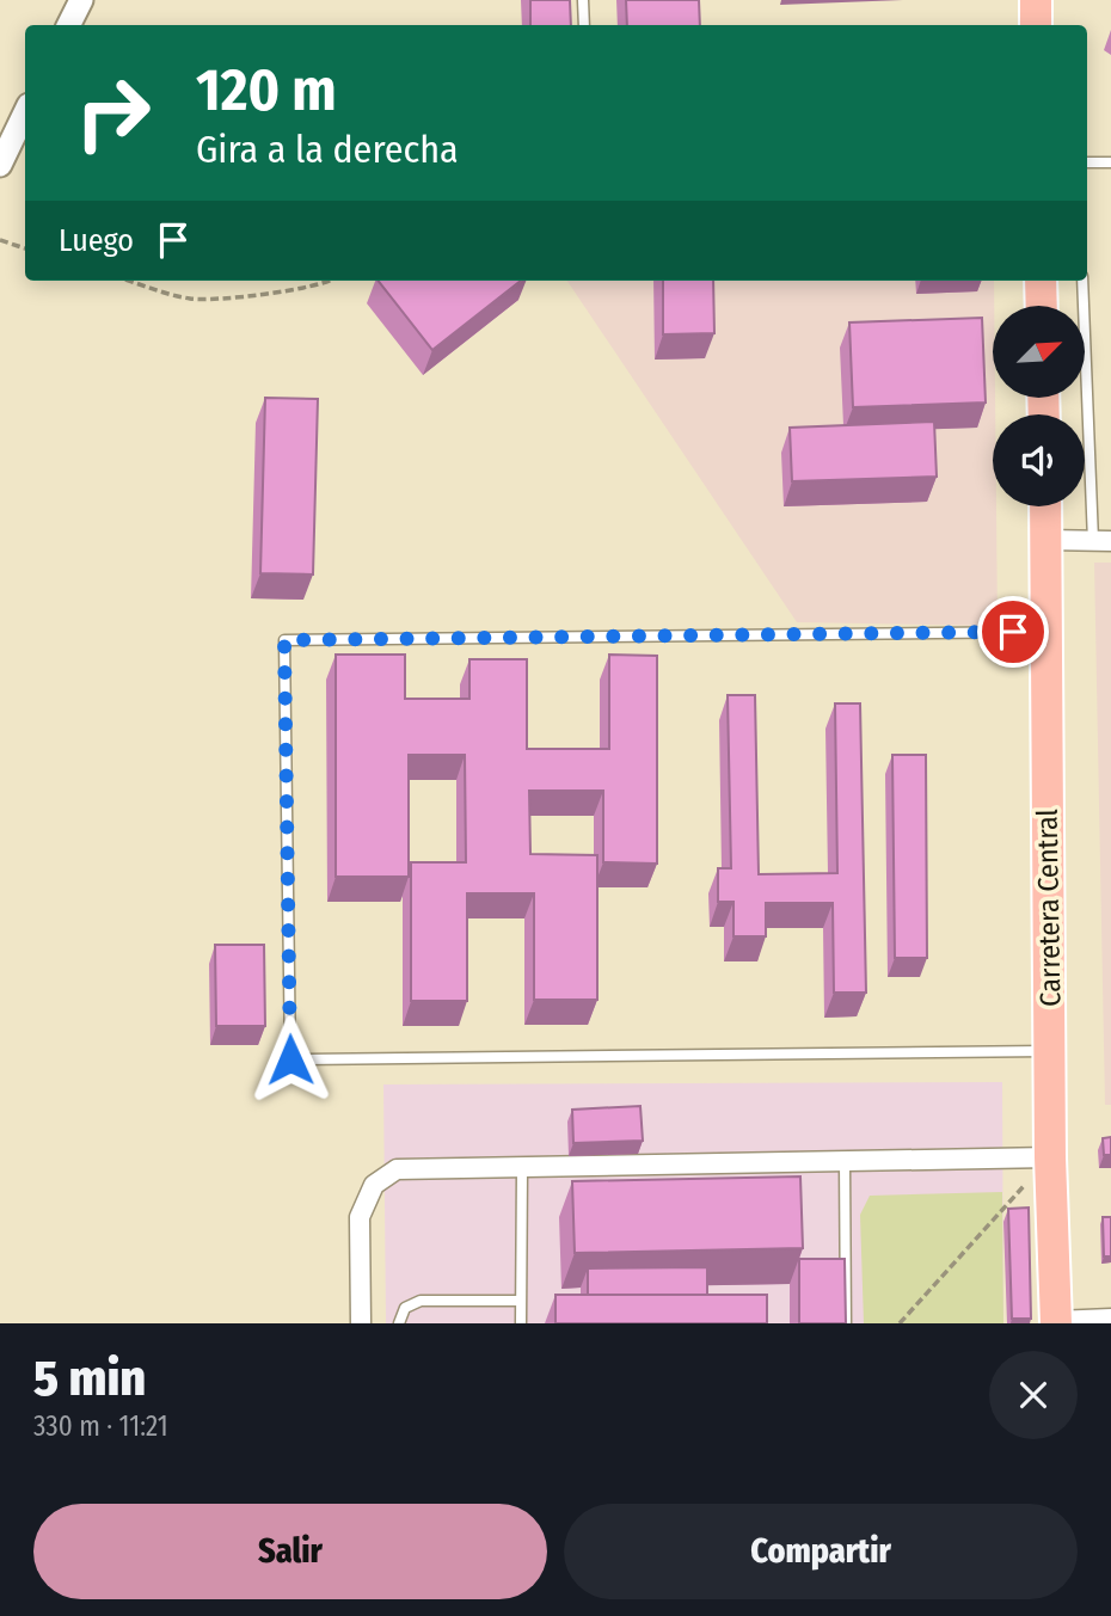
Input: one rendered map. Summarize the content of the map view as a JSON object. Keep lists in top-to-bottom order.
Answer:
{
  "streets": {
    "highway": ["Carretera Central"]
  },
  "north": "top right",
  "page": {
    "turn": ["120 m", "Gira a la derecha"],
    "then": "Luego",
    "heading": ["5 min", "330 m · 11:21"],
    "buttons": ["Salir", "Compartir"]
  }
}
